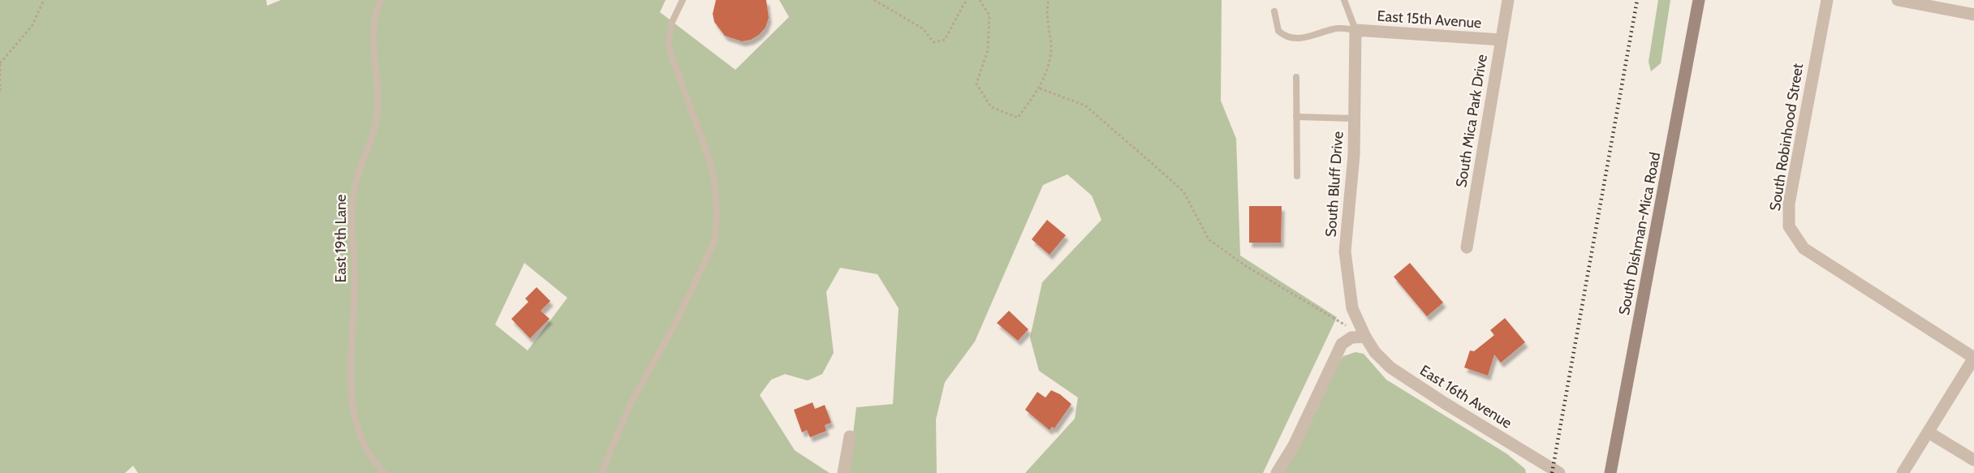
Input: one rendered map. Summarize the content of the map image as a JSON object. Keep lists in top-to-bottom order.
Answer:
{
  "streets": {
    "main road": ["South Dishman-Mica Road"],
    "street": [
      "East 15th Avenue",
      "South Mica Park Drive",
      "South Robinhood Street",
      "South Bluff Drive",
      "East 16th Avenue"
    ],
    "lane": ["East 19th Lane"]
  },
  "crossings": [
    ["East 15th Avenue", "South Mica Park Drive"],
    ["East 15th Avenue", "South Bluff Drive"],
    ["South Bluff Drive", "East 16th Avenue"]
  ]
}
